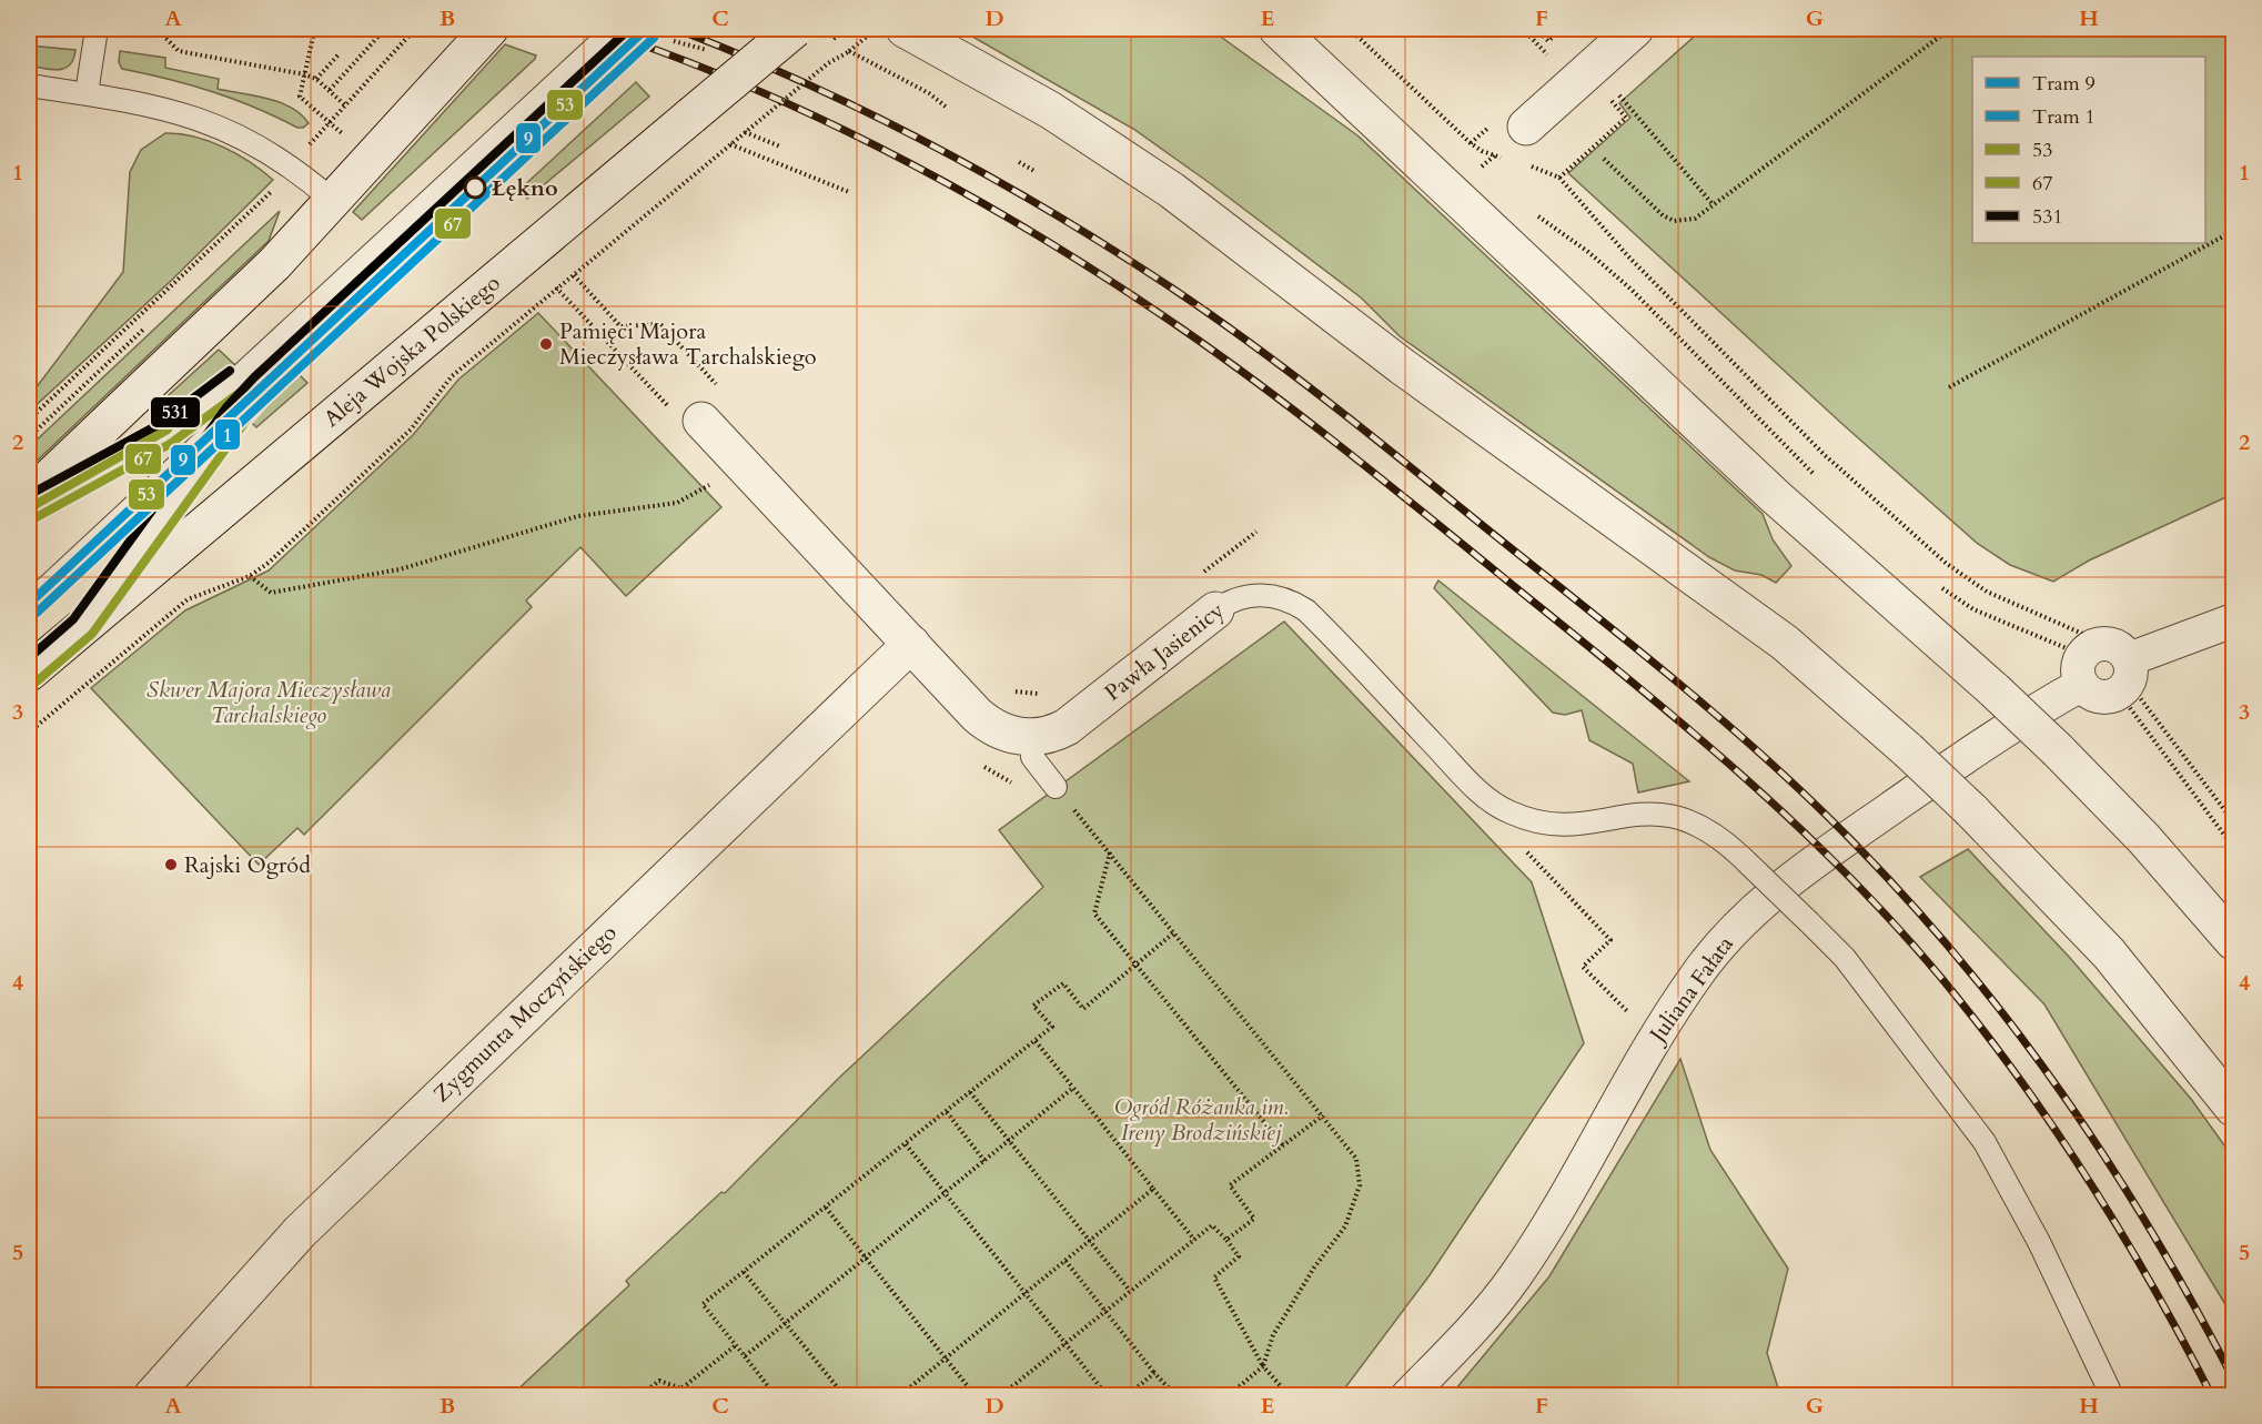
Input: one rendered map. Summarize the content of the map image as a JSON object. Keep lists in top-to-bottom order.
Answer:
{
  "streets": {
    "street": [
      "Aleja Wojska Polskiego",
      "Pawła Jasienicy",
      "Juliana Fałata",
      "Zygmunta Moczyńskiego"
    ]
  },
  "crossings": [
    ["Pawła Jasienicy", "Zygmunta Moczyńskiego"]
  ],
  "parks": ["Skwer Majora Mieczysława Tarchalskiego", "Ogród Różanka im. Ireny Brodzińskiej"],
  "places": ["Łękno", "Pamięci Majora Mieczysława Tarchalskiego", "Rajski Ogród"],
  "lines": [
    "tram line 9",
    "transit line 53",
    "transit line 531",
    "tram line 1",
    "transit line 67"
  ],
  "legend": [
    "Tram 9",
    "Tram 1",
    "53",
    "67",
    "531"
  ],
  "grid": {
    "columns": [
      "A",
      "B",
      "C",
      "D",
      "E",
      "F",
      "G",
      "H"
    ],
    "rows": [
      "1",
      "2",
      "3",
      "4",
      "5"
    ]
  }
}
